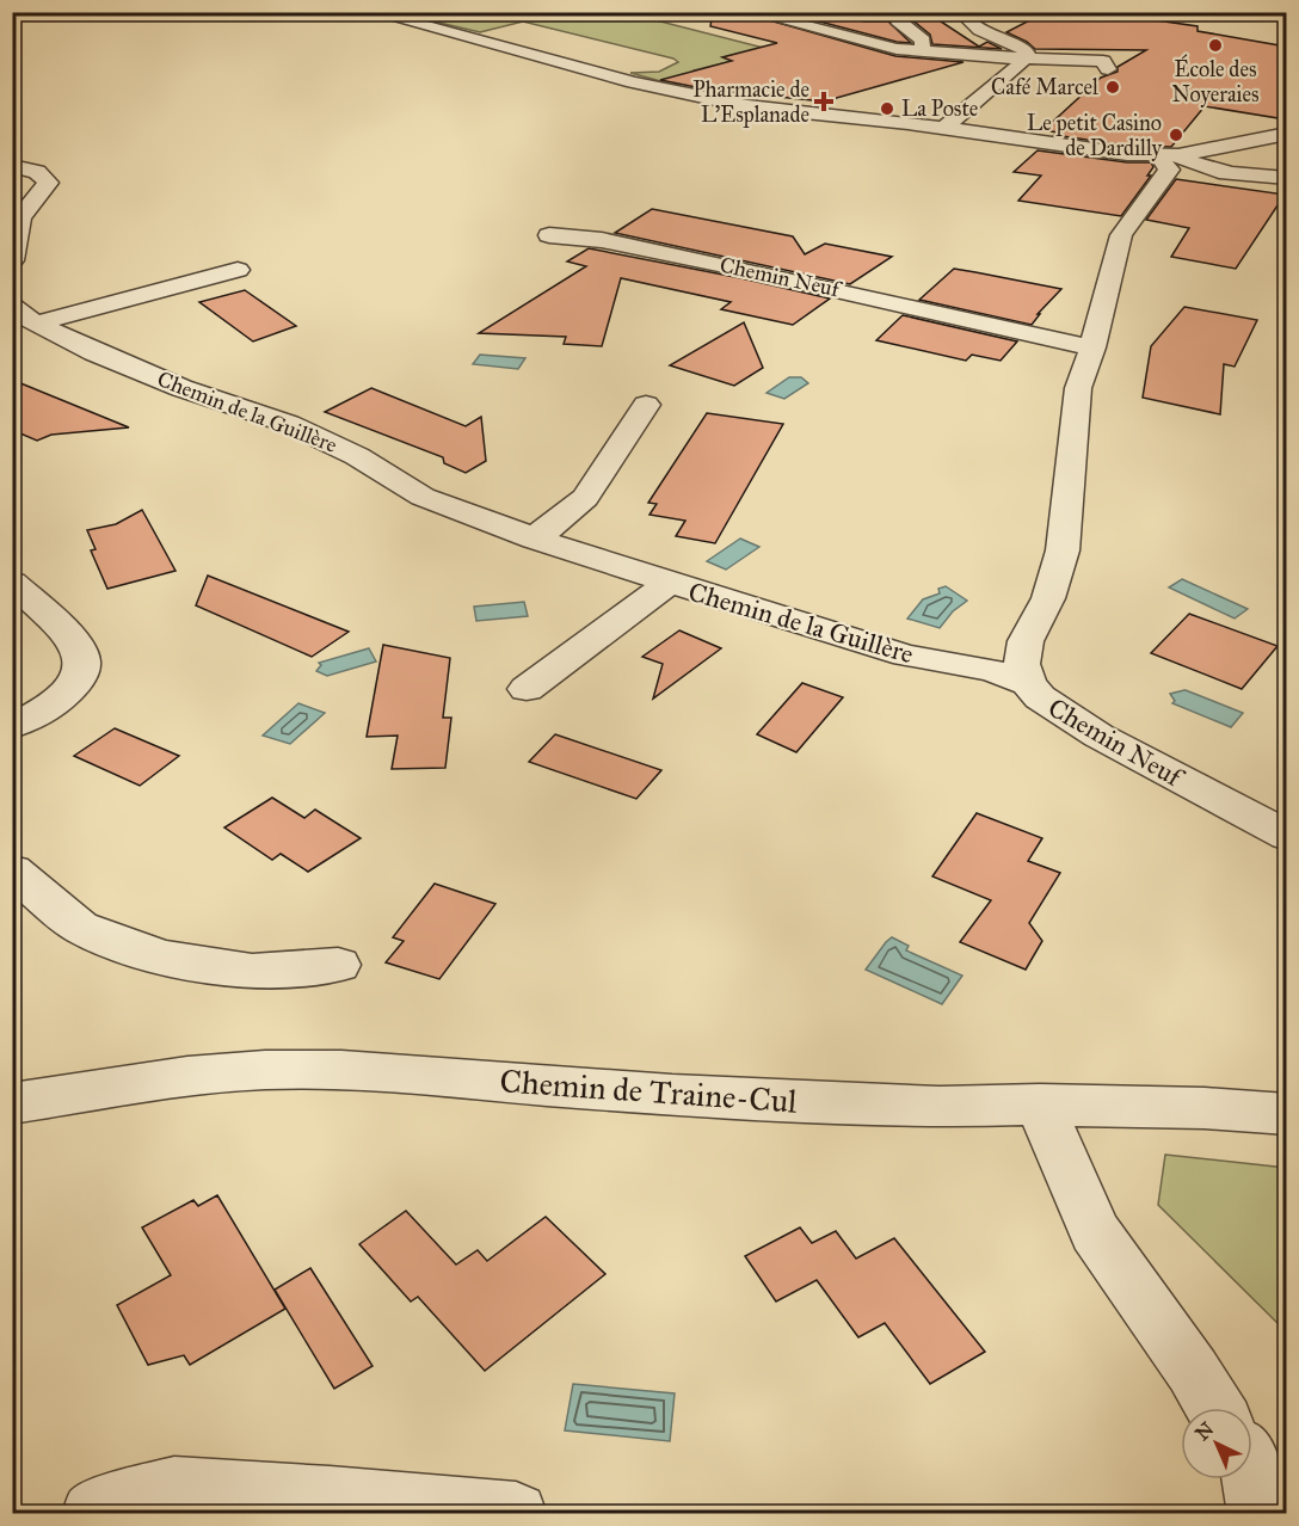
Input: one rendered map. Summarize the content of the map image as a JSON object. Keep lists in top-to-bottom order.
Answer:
{
  "streets": {
    "street": ["Chemin Neuf", "Chemin de la Guillère", "Chemin de Traine-Cul"]
  },
  "crossings": [
    ["Chemin Neuf", "Chemin de la Guillère"]
  ],
  "places": {
    "other": [
      "École des Noyeraies",
      "Café Marcel",
      "La Poste",
      "Le petit Casino de Dardilly"
    ],
    "health": ["Pharmacie de L'Esplanade"]
  },
  "north": "top left"
}
